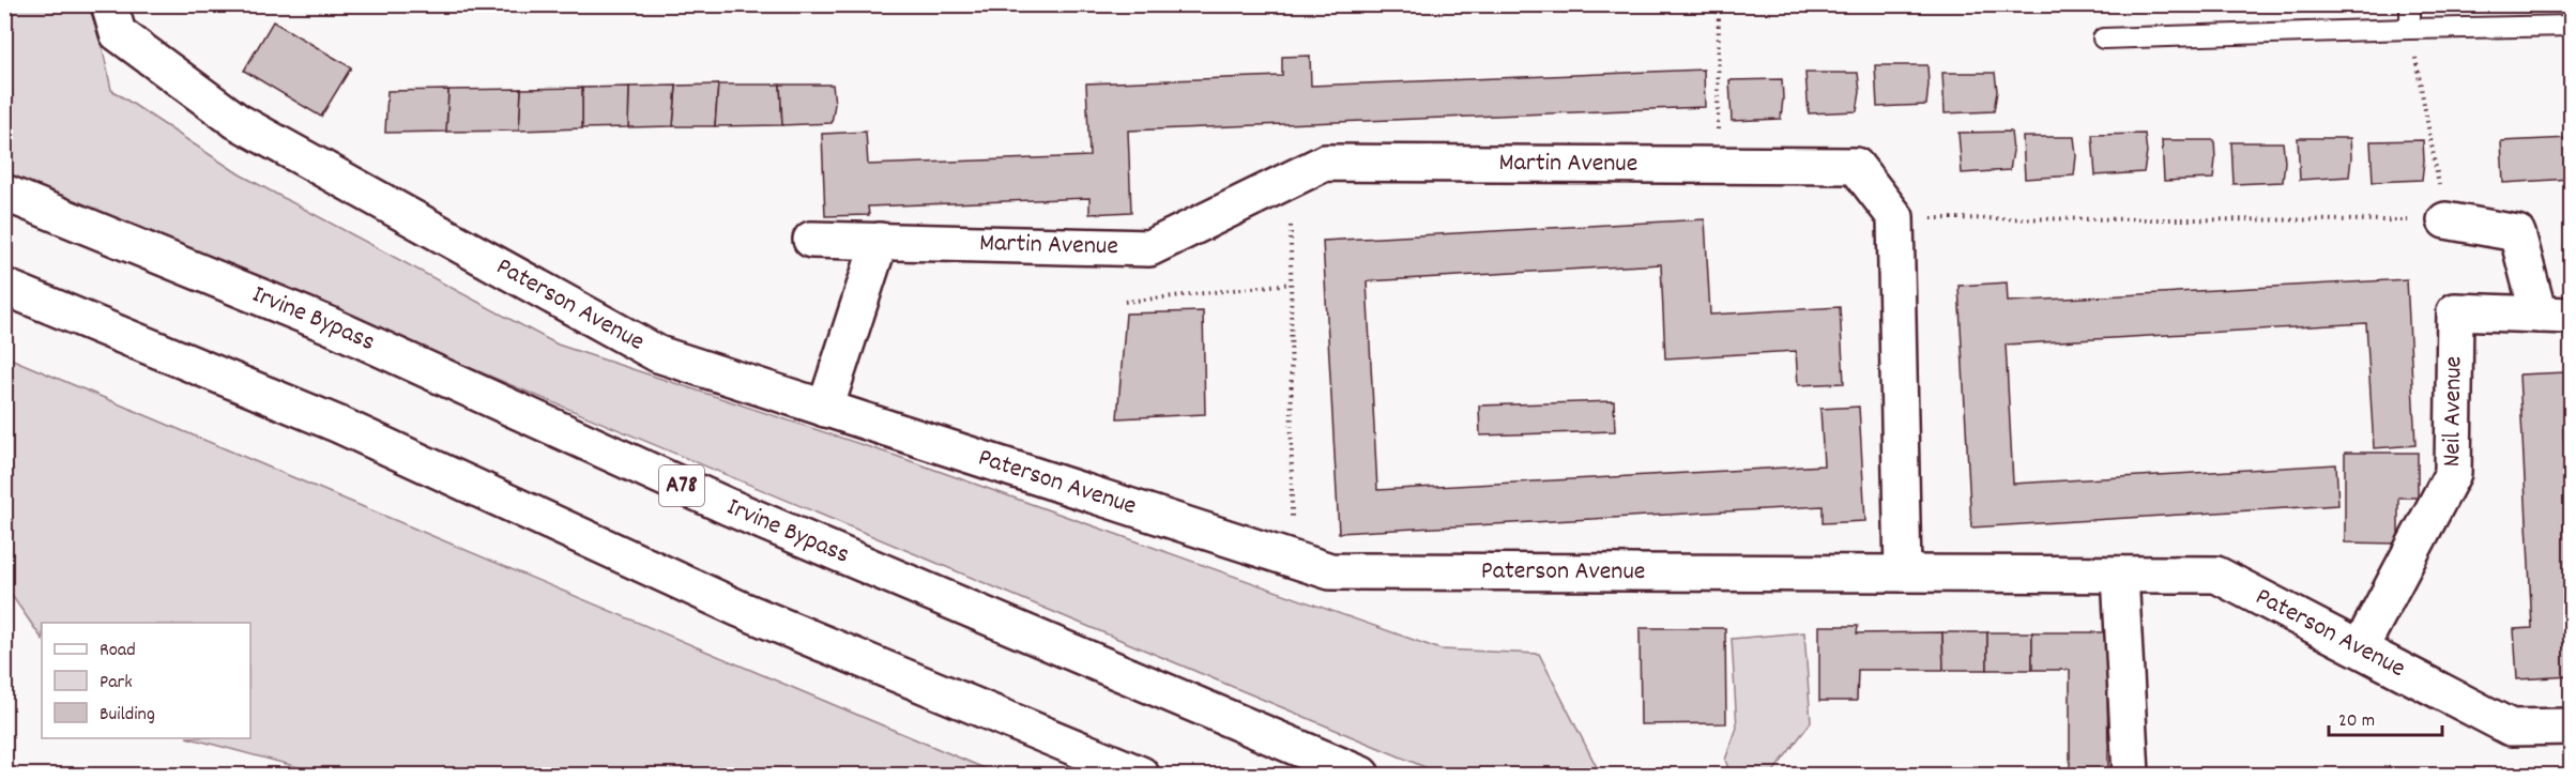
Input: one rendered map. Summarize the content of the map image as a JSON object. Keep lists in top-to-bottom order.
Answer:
{
  "streets": {
    "main road": [
      "Martin Avenue",
      "Paterson Avenue",
      "Irvine Bypass",
      "Neil Avenue",
      "A78"
    ]
  },
  "crossings": [
    ["Paterson Avenue", "Neil Avenue"]
  ],
  "legend": ["Road", "Park", "Building"],
  "scale_bar": "20 m"
}
